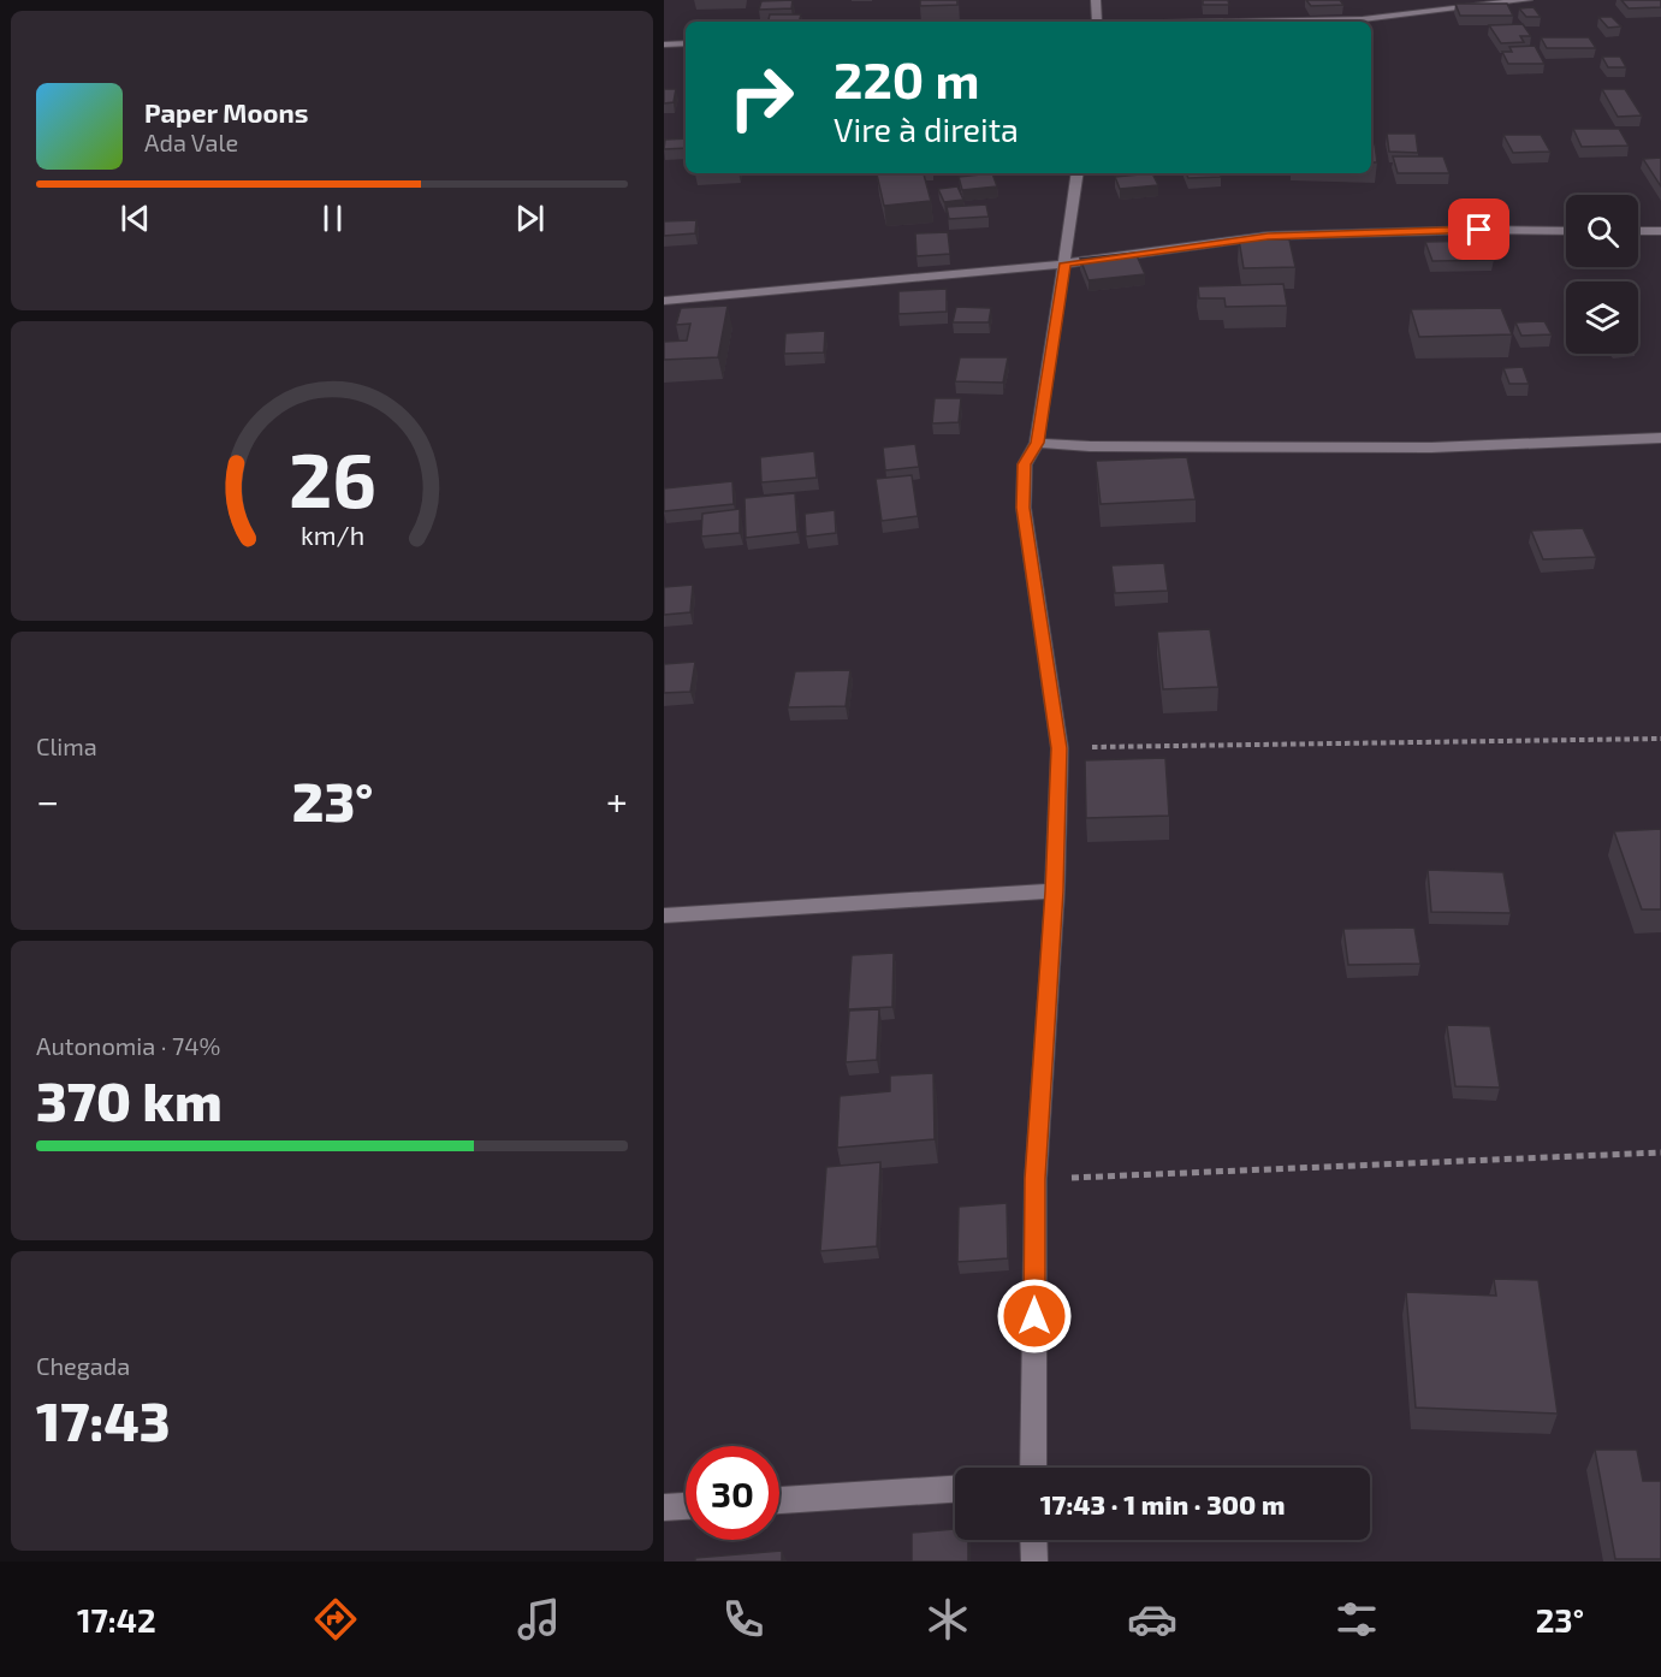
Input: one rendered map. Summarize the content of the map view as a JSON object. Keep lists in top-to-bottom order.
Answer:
{
  "page": {
    "turn": ["220 m", "Vire à direita"],
    "song": ["Paper Moons", "Ada Vale"],
    "tile": [
      "Clima",
      ["Autonomia · 74%", "370 km"],
      ["Chegada", "17:43"]
    ],
    "heat": ["−", "23°", "+"],
    "limit": "30",
    "trip": "17:43 · 1 min · 300 m",
    "tabs": ["17:42", "23°"],
    "gauge": ["26", "km/h"]
  }
}
